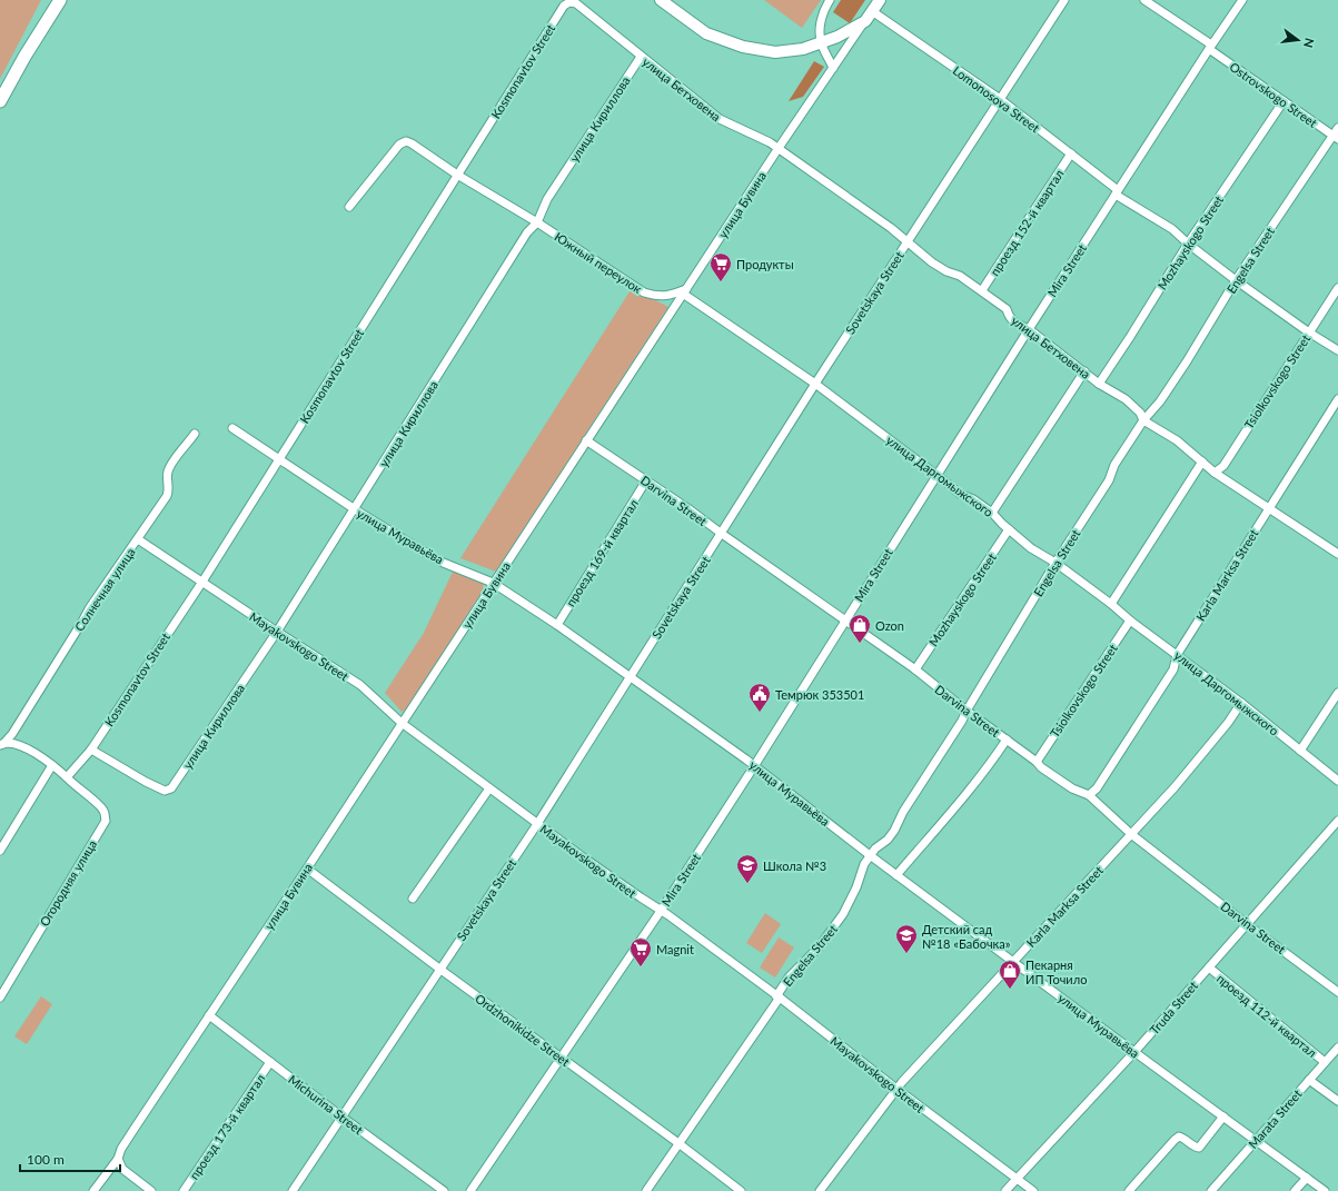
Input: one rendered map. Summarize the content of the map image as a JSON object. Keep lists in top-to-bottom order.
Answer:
{
  "streets": {
    "street": [
      "Kosmonavtov Street",
      "улица Бетховена",
      "Ostrovskogo Street",
      "Lomonosova Street",
      "улица Кириллова",
      "улица Бувина",
      "проезд 152-й квартал",
      "Mozhayskogo Street",
      "Engelsa Street",
      "Южный переулок",
      "Mira Street",
      "Sovetskaya Street",
      "Tsiolkovskogo Street",
      "улица Даргомыжского",
      "Darvina Street",
      "улица Муравьёва",
      "проезд 169-й квартал",
      "Karla Marksa Street",
      "Солнечная улица",
      "Mayakovskogo Street",
      "Огородняя улица",
      "Truda Street",
      "проезд 112-й квартал",
      "Ordzhonikidze Street",
      "Michurina Street",
      "Marata Street",
      "проезд 173-й квартал"
    ]
  },
  "crossings": [
    ["Kosmonavtov Street", "улица Бетховена"],
    ["Kosmonavtov Street", "улица Кириллова"],
    ["Kosmonavtov Street", "Южный переулок"],
    ["Kosmonavtov Street", "улица Муравьёва"],
    ["Kosmonavtov Street", "Mayakovskogo Street"],
    ["Kosmonavtov Street", "Огородняя улица"],
    ["улица Бетховена", "улица Кириллова"],
    ["улица Бетховена", "улица Бувина"],
    ["улица Бетховена", "проезд 152-й квартал"],
    ["улица Бетховена", "Mozhayskogo Street"],
    ["улица Бетховена", "Engelsa Street"],
    ["улица Бетховена", "Mira Street"],
    ["улица Бетховена", "Sovetskaya Street"],
    ["улица Бетховена", "Tsiolkovskogo Street"],
    ["улица Бетховена", "Karla Marksa Street"],
    ["Ostrovskogo Street", "Mozhayskogo Street"],
    ["Ostrovskogo Street", "Engelsa Street"],
    ["Ostrovskogo Street", "Mira Street"],
    ["Lomonosova Street", "улица Бувина"],
    ["Lomonosova Street", "проезд 152-й квартал"],
    ["Lomonosova Street", "Mozhayskogo Street"],
    ["Lomonosova Street", "Engelsa Street"],
    ["Lomonosova Street", "Mira Street"],
    ["Lomonosova Street", "Sovetskaya Street"],
    ["Lomonosova Street", "Tsiolkovskogo Street"],
    ["улица Кириллова", "Южный переулок"],
    ["улица Кириллова", "улица Муравьёва"],
    ["улица Кириллова", "Mayakovskogo Street"],
    ["улица Бувина", "Южный переулок"],
    ["улица Бувина", "улица Даргомыжского"],
    ["улица Бувина", "Darvina Street"],
    ["улица Бувина", "улица Муравьёва"],
    ["улица Бувина", "Mayakovskogo Street"],
    ["улица Бувина", "Ordzhonikidze Street"],
    ["улица Бувина", "Michurina Street"],
    ["Mozhayskogo Street", "улица Даргомыжского"],
    ["Mozhayskogo Street", "Darvina Street"],
    ["Engelsa Street", "улица Даргомыжского"],
    ["Engelsa Street", "Darvina Street"],
    ["Engelsa Street", "улица Муравьёва"],
    ["Engelsa Street", "Mayakovskogo Street"],
    ["Engelsa Street", "Ordzhonikidze Street"],
    ["Южный переулок", "улица Даргомыжского"],
    ["Mira Street", "улица Даргомыжского"],
    ["Mira Street", "Darvina Street"],
    ["Mira Street", "улица Муравьёва"],
    ["Mira Street", "Mayakovskogo Street"],
    ["Mira Street", "Ordzhonikidze Street"],
    ["Sovetskaya Street", "улица Даргомыжского"],
    ["Sovetskaya Street", "Darvina Street"],
    ["Sovetskaya Street", "улица Муравьёва"],
    ["Sovetskaya Street", "Mayakovskogo Street"],
    ["Sovetskaya Street", "Ordzhonikidze Street"],
    ["Sovetskaya Street", "Michurina Street"],
    ["Tsiolkovskogo Street", "улица Даргомыжского"],
    ["Tsiolkovskogo Street", "Darvina Street"],
    ["улица Даргомыжского", "Karla Marksa Street"],
    ["Darvina Street", "проезд 169-й квартал"],
    ["Darvina Street", "Karla Marksa Street"],
    ["Darvina Street", "Truda Street"],
    ["улица Муравьёва", "проезд 169-й квартал"],
    ["улица Муравьёва", "Karla Marksa Street"],
    ["улица Муравьёва", "Truda Street"],
    ["улица Муравьёва", "Marata Street"],
    ["Karla Marksa Street", "Mayakovskogo Street"],
    ["Солнечная улица", "Mayakovskogo Street"],
    ["Солнечная улица", "Огородняя улица"],
    ["Mayakovskogo Street", "Truda Street"],
    ["Truda Street", "проезд 112-й квартал"],
    ["проезд 112-й квартал", "Marata Street"],
    ["Michurina Street", "проезд 173-й квартал"]
  ],
  "places": {
    "supermarket": ["Продукты", "Magnit"],
    "shop": ["Ozon", "Пекарня ИП Точило"],
    "public building": ["Темрюк 353501"],
    "school or university": ["Школа №3", "Детский сад №18 «Бабочка»"]
  },
  "scale_bar": "100 m",
  "north": "right"
}
